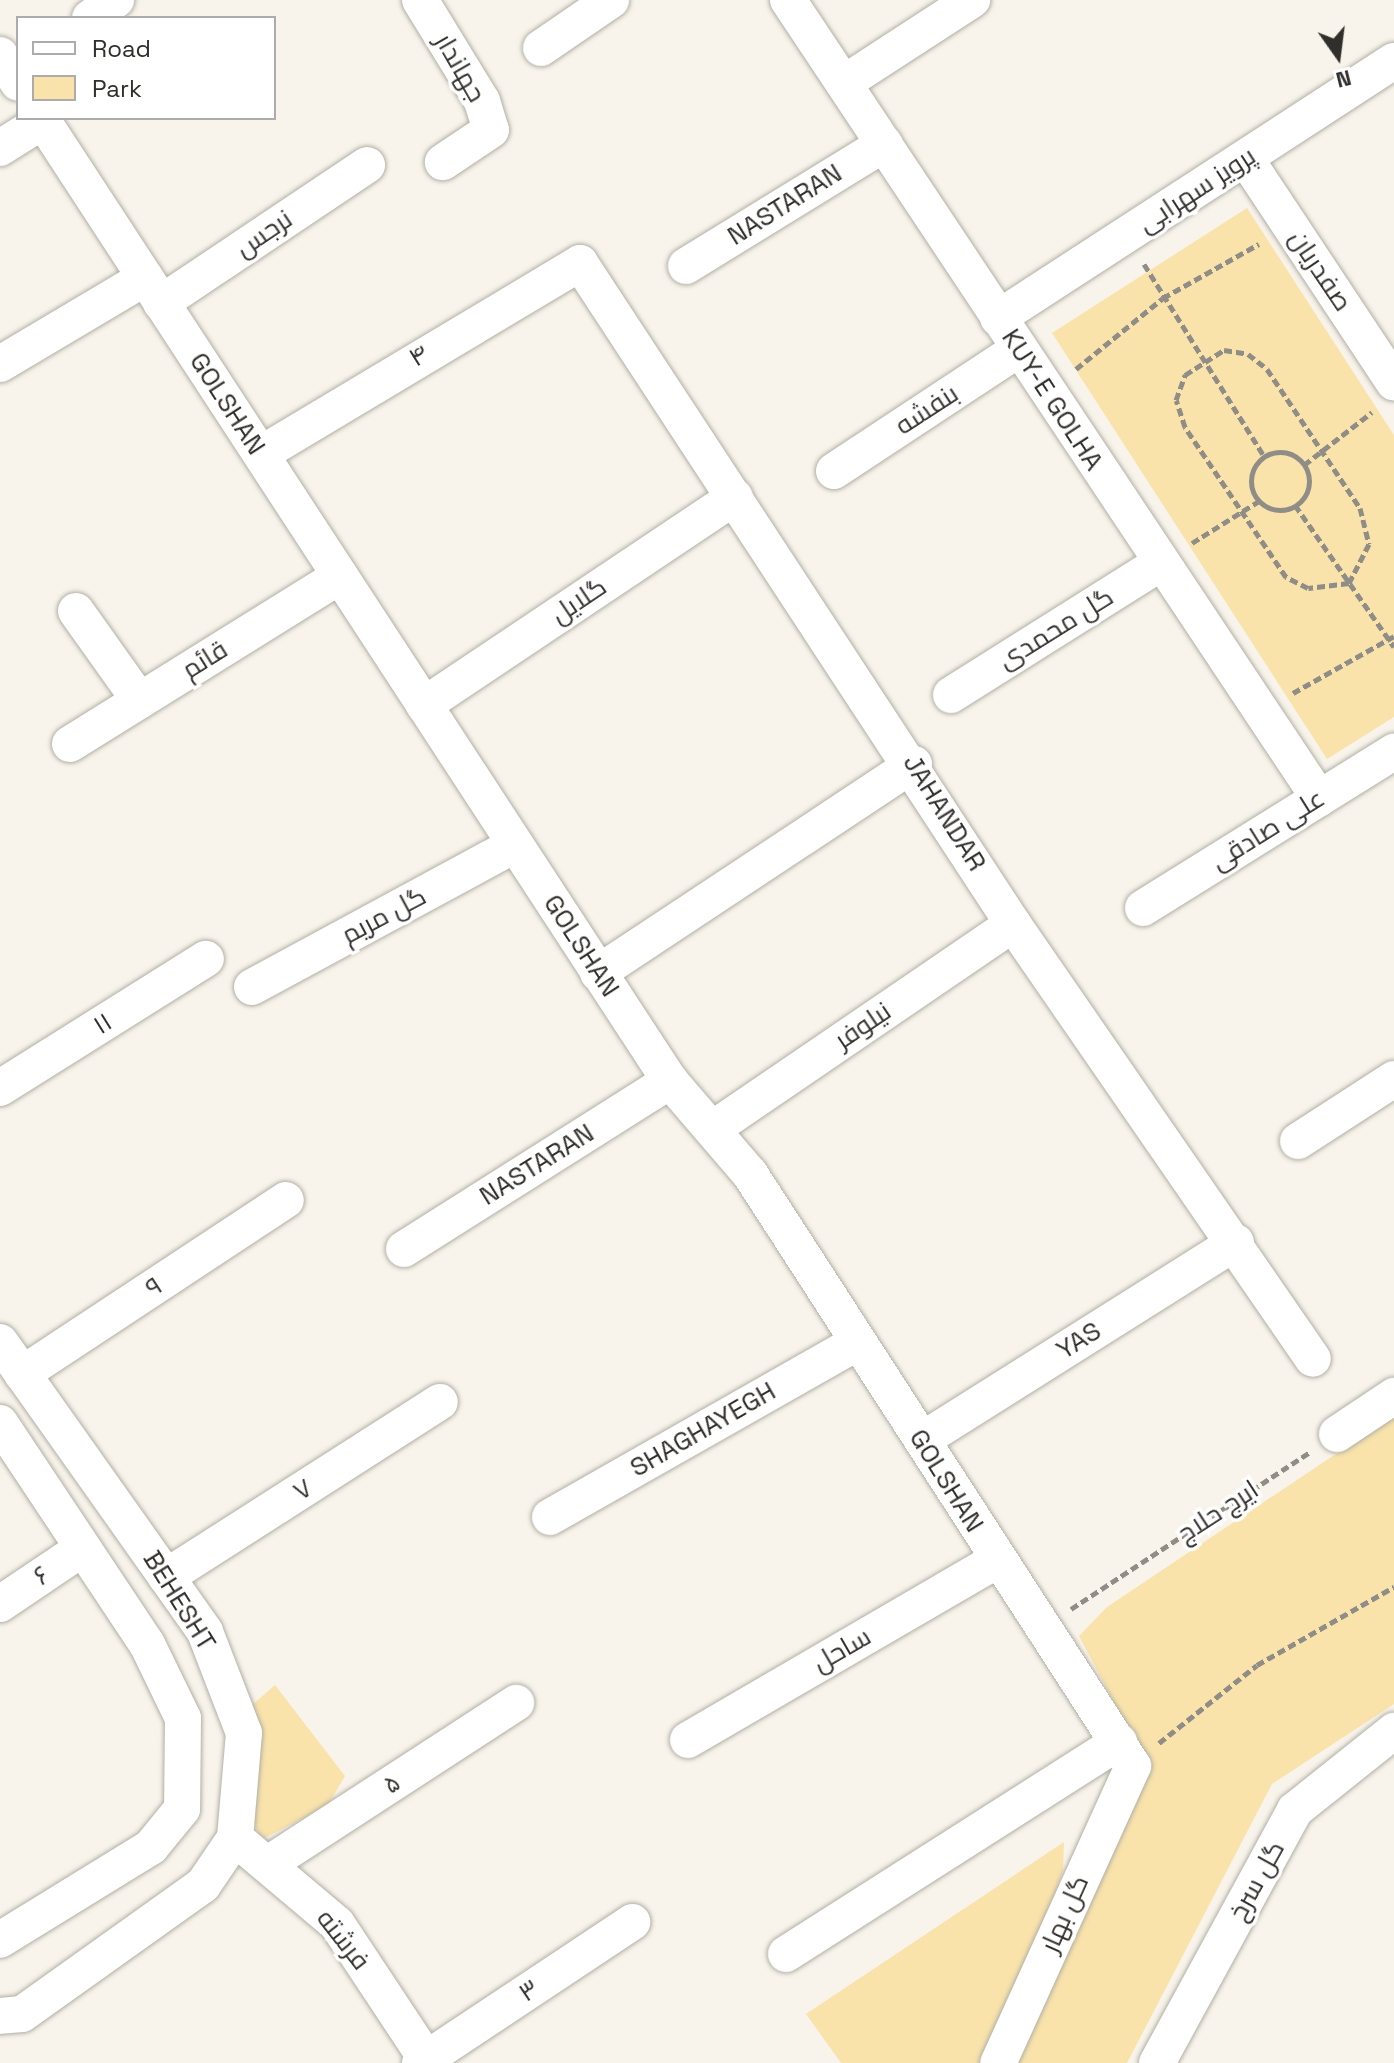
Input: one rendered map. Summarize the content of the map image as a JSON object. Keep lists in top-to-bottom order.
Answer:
{
  "streets": {
    "street": [
      "جهاندار",
      "پرویز سهرابی",
      "NASTARAN",
      "نرجس",
      "صفدریان",
      "۴",
      "KUY-E GOLHA",
      "GOLSHAN",
      "بنفشه",
      "گلایل",
      "گل محمدی",
      "قائم",
      "JAHANDAR",
      "علی صادقی",
      "گل مریم",
      "۱۱",
      "نیلوفر",
      "۹",
      "YAS",
      "SHAGHAYEGH",
      "۷",
      "۶",
      "BEHESHT",
      "ساحل",
      "۵",
      "گل سرخ",
      "گل بهار",
      "فرشته",
      "۳"
    ],
    "path": ["ایرج حلاج"]
  },
  "crossings": [
    ["پرویز سهرابی", "صفدریان"],
    ["پرویز سهرابی", "KUY-E GOLHA"],
    ["NASTARAN", "KUY-E GOLHA"],
    ["NASTARAN", "GOLSHAN"],
    ["نرجس", "GOLSHAN"],
    ["۴", "GOLSHAN"],
    ["۴", "JAHANDAR"],
    ["KUY-E GOLHA", "بنفشه"],
    ["KUY-E GOLHA", "گل محمدی"],
    ["KUY-E GOLHA", "علی صادقی"],
    ["GOLSHAN", "گلایل"],
    ["GOLSHAN", "قائم"],
    ["GOLSHAN", "گل مریم"],
    ["GOLSHAN", "نیلوفر"],
    ["GOLSHAN", "YAS"],
    ["GOLSHAN", "SHAGHAYEGH"],
    ["GOLSHAN", "ایرج حلاج"],
    ["GOLSHAN", "ساحل"],
    ["GOLSHAN", "گل بهار"],
    ["گلایل", "JAHANDAR"],
    ["JAHANDAR", "نیلوفر"],
    ["JAHANDAR", "YAS"],
    ["۹", "BEHESHT"],
    ["۷", "BEHESHT"],
    ["۶", "BEHESHT"],
    ["BEHESHT", "فرشته"],
    ["۵", "فرشته"],
    ["فرشته", "۳"]
  ],
  "legend": ["Road", "Park"],
  "north": "bottom"
}
